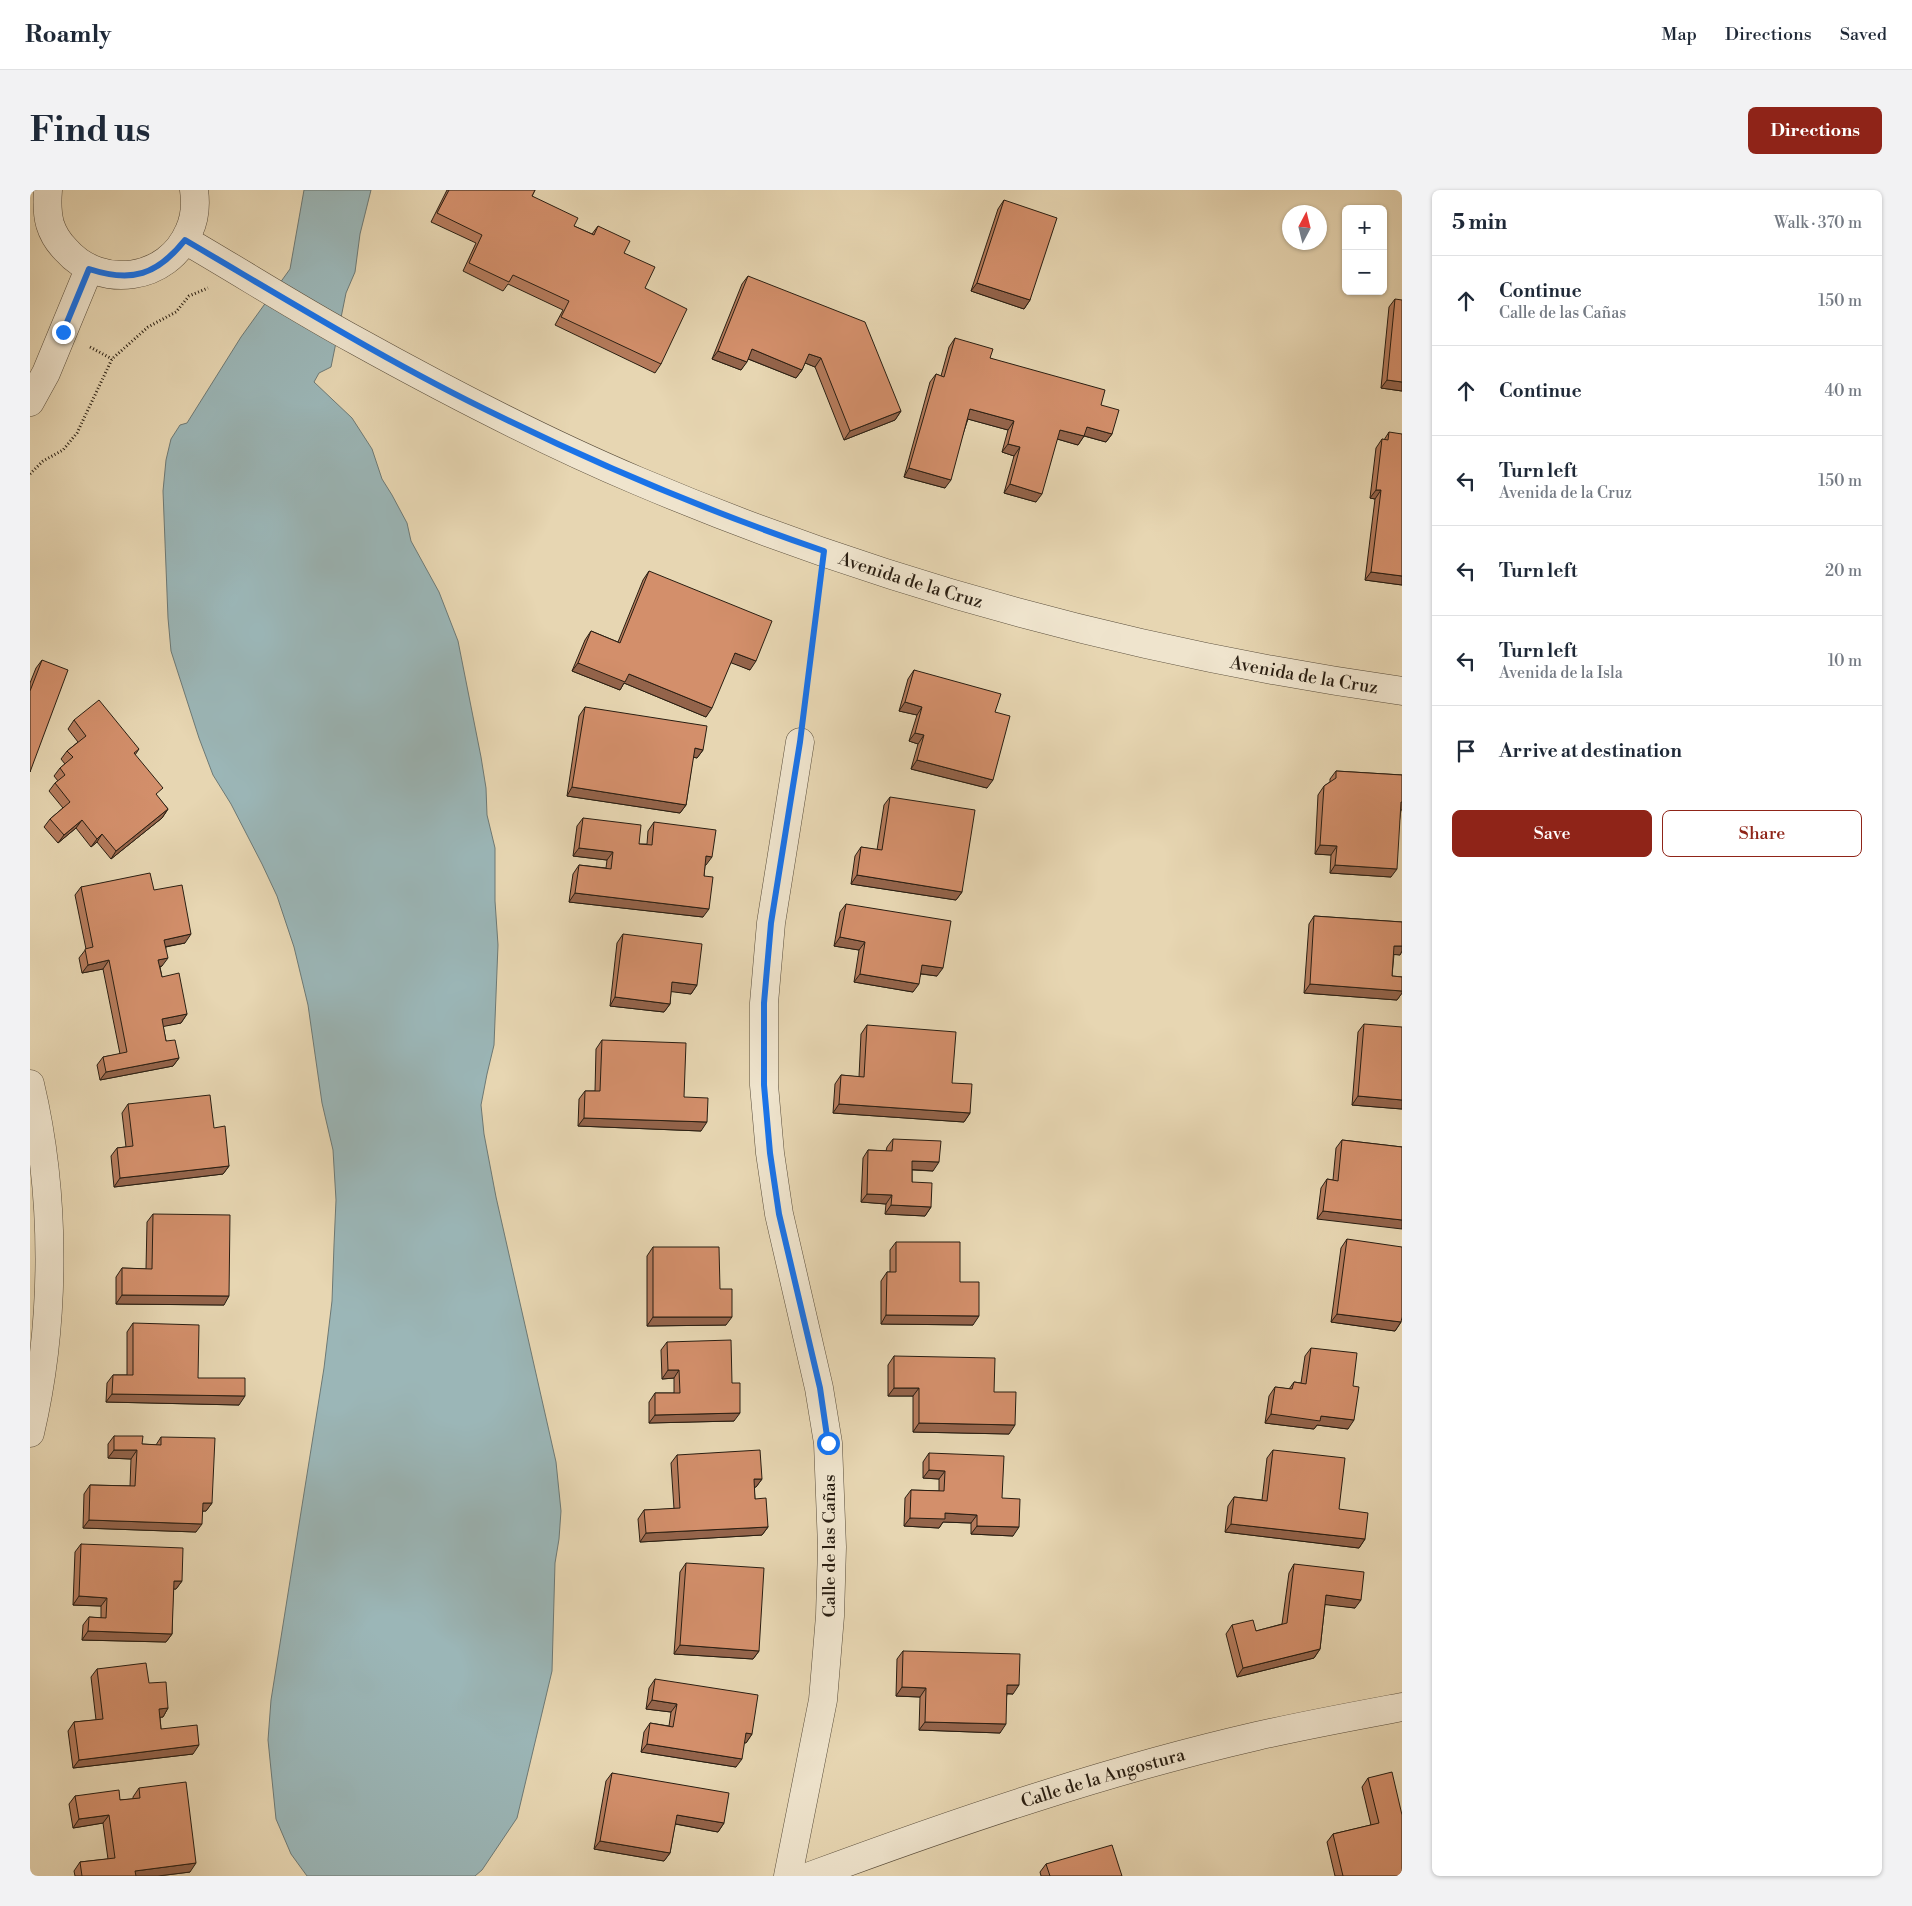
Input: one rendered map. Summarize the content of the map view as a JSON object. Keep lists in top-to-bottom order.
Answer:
{
  "streets": {
    "street": ["Avenida de la Cruz", "Calle de las Cañas", "Calle de la Angostura"]
  },
  "north": "top",
  "page": {
    "header": "Roamly",
    "nav": ["Map", "Directions", "Saved"],
    "buttons": [
      "Directions",
      ["Save", "Share"]
    ],
    "title": "Find us",
    "heading": ["5 min", "Walk · 370 m"],
    "map_buttons": ["+", "−"],
    "list": [
      ["Continue", "Calle de las Cañas", "150 m"],
      ["Continue", "40 m"],
      ["Turn left", "Avenida de la Cruz", "150 m"],
      ["Turn left", "20 m"],
      ["Turn left", "Avenida de la Isla", "10 m"],
      "Arrive at destination"
    ]
  }
}
